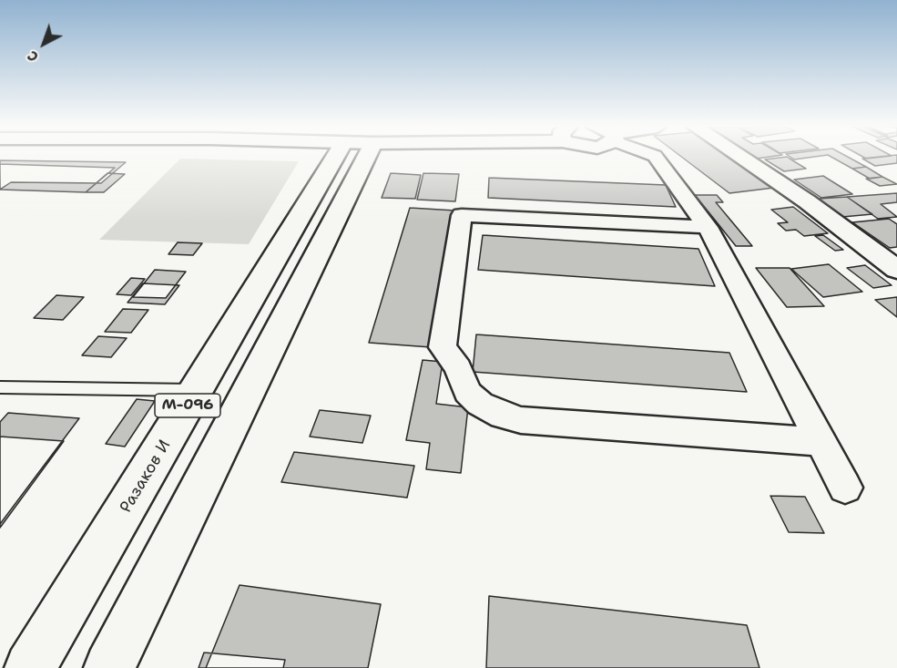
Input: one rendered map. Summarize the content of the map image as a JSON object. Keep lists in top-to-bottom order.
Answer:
{
  "streets": {
    "main road": ["М-096", "Разаков И"]
  },
  "north": "bottom left"
}
